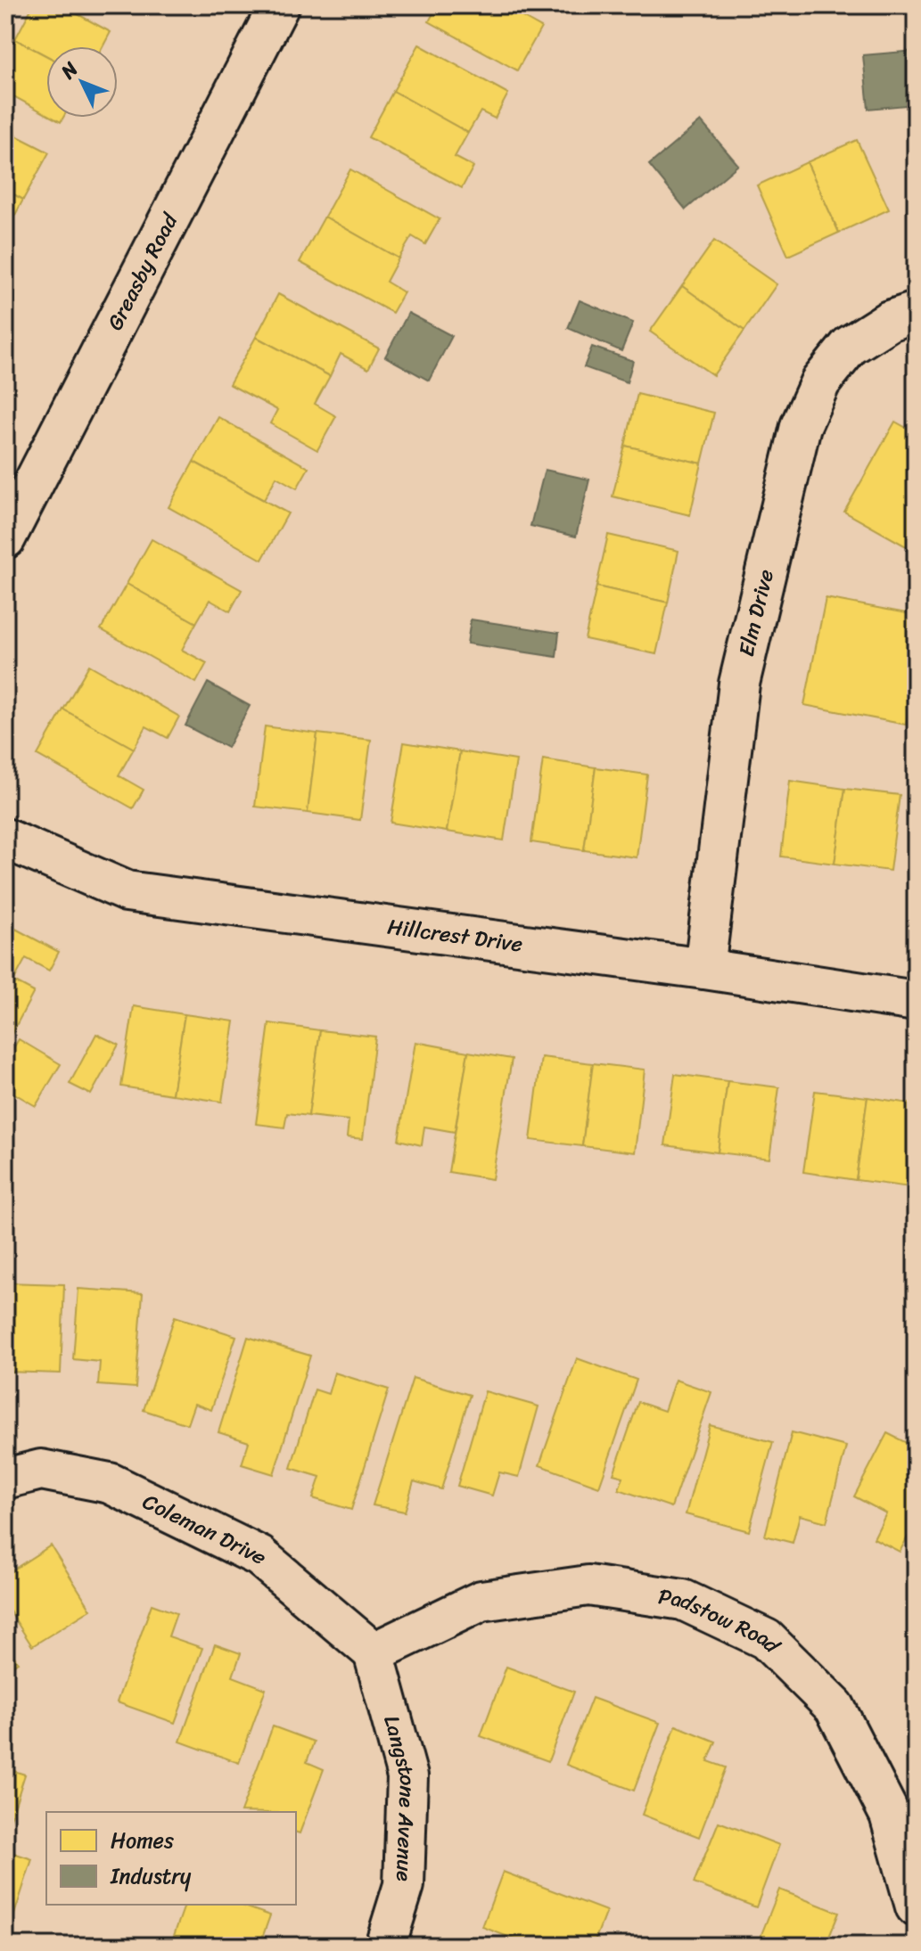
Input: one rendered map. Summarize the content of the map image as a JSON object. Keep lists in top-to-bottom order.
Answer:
{
  "streets": {
    "street": [
      "Greasby Road",
      "Elm Drive",
      "Hillcrest Drive",
      "Coleman Drive",
      "Padstow Road",
      "Langstone Avenue"
    ]
  },
  "crossings": [
    ["Elm Drive", "Hillcrest Drive"],
    ["Coleman Drive", "Padstow Road"],
    ["Coleman Drive", "Langstone Avenue"],
    ["Padstow Road", "Langstone Avenue"]
  ],
  "legend": ["Homes", "Industry"],
  "north": "top left"
}
